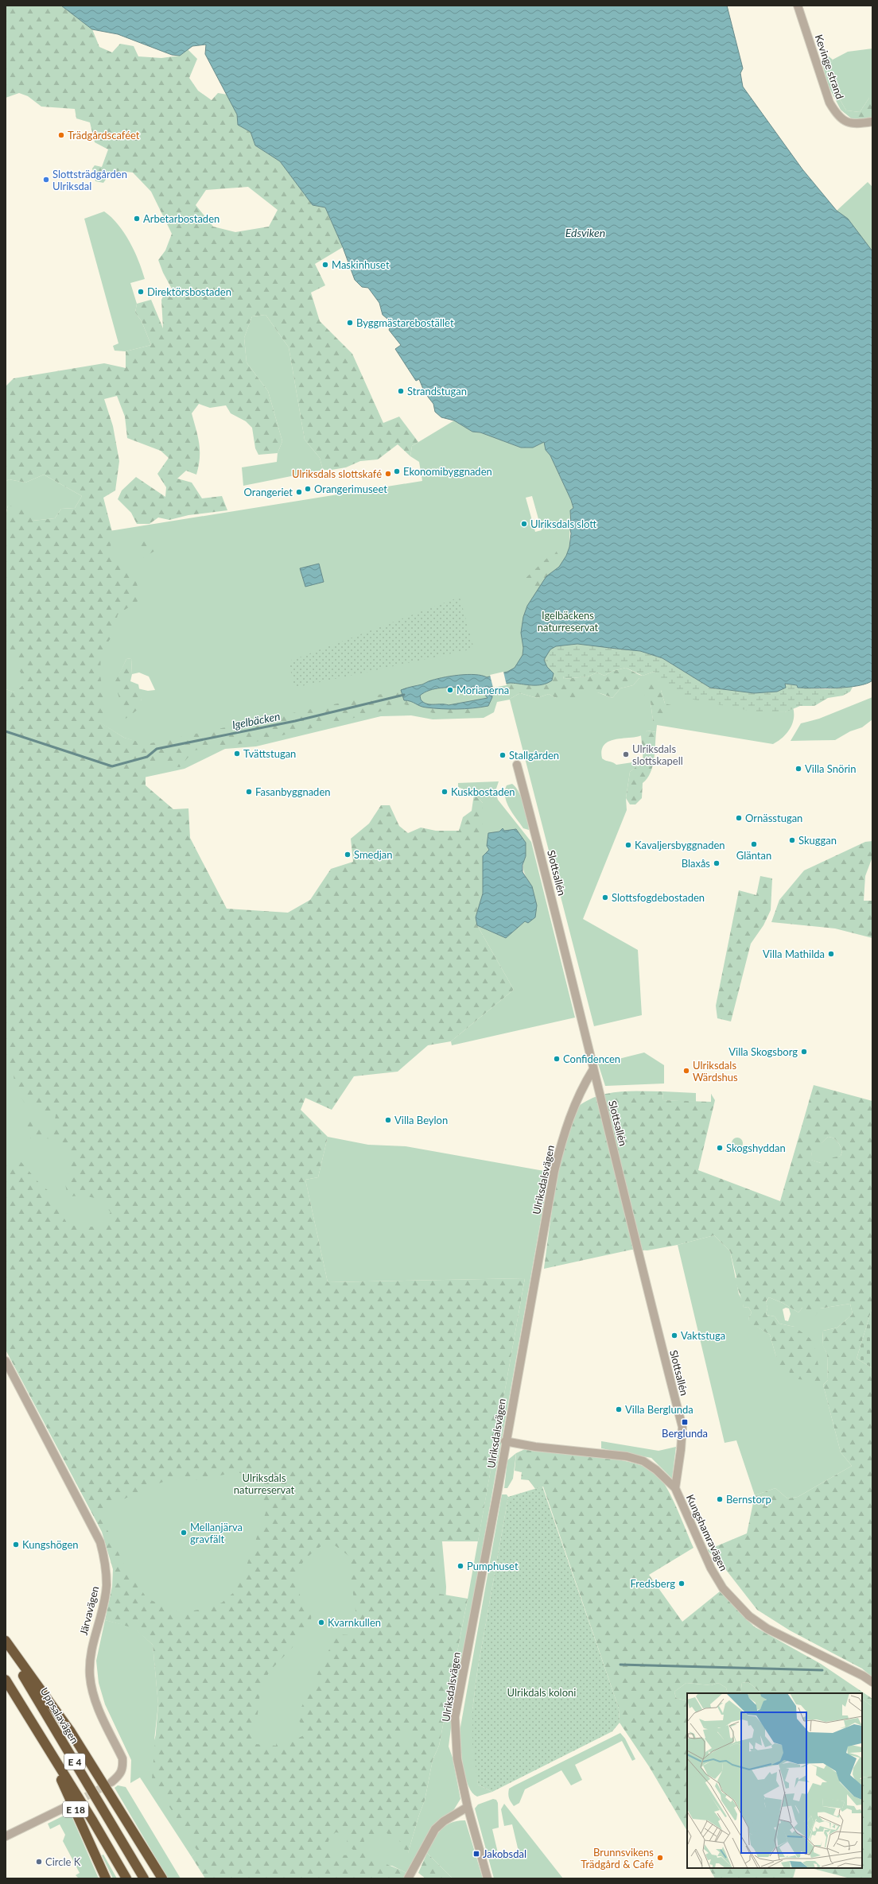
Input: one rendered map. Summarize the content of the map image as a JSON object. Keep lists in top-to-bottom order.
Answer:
{
  "streets": {
    "highway": ["Uppsalavägen", "E 4", "E 18"],
    "street": [
      "Kevinge strand",
      "Slottsallén",
      "Ulriksdalsvägen",
      "Kungshamravägen",
      "Järvavägen"
    ]
  },
  "crossings": [
    ["Slottsallén", "Ulriksdalsvägen"],
    ["Slottsallén", "Kungshamravägen"],
    ["Ulriksdalsvägen", "Kungshamravägen"],
    ["E 4", "E 18"]
  ],
  "water": ["Edsviken", "Igelbäcken"],
  "parks": ["Igelbäckens naturreservat", "Ulriksdals naturreservat", "Ulrikdals koloni"],
  "places": {
    "other": [
      "Trädgårdscaféet",
      "Slottsträdgården Ulriksdal",
      "Arbetarbostaden",
      "Maskinhuset",
      "Direktörsbostaden",
      "Byggmästarebostället",
      "Strandstugan",
      "Ekonomibyggnaden",
      "Ulriksdals slottskafé",
      "Orangerimuseet",
      "Orangeriet",
      "Ulriksdals slott",
      "Morianerna",
      "Tvättstugan",
      "Ulriksdals slottskapell",
      "Stallgården",
      "Villa Snörin",
      "Fasanbyggnaden",
      "Kuskbostaden",
      "Ornässtugan",
      "Skuggan",
      "Gläntan",
      "Kavaljersbyggnaden",
      "Smedjan",
      "Blaxås",
      "Slottsfogdebostaden",
      "Villa Mathilda",
      "Villa Skogsborg",
      "Confidencen",
      "Ulriksdals Wärdshus",
      "Villa Beylon",
      "Skogshyddan",
      "Vaktstuga",
      "Villa Berglunda",
      "Bernstorp",
      "Mellanjärva gravfält",
      "Kungshögen",
      "Pumphuset",
      "Fredsberg",
      "Kvarnkullen",
      "Brunnsvikens Trädgård & Café",
      "Circle K"
    ],
    "transit": ["Berglunda", "Jakobsdal"]
  }
}
